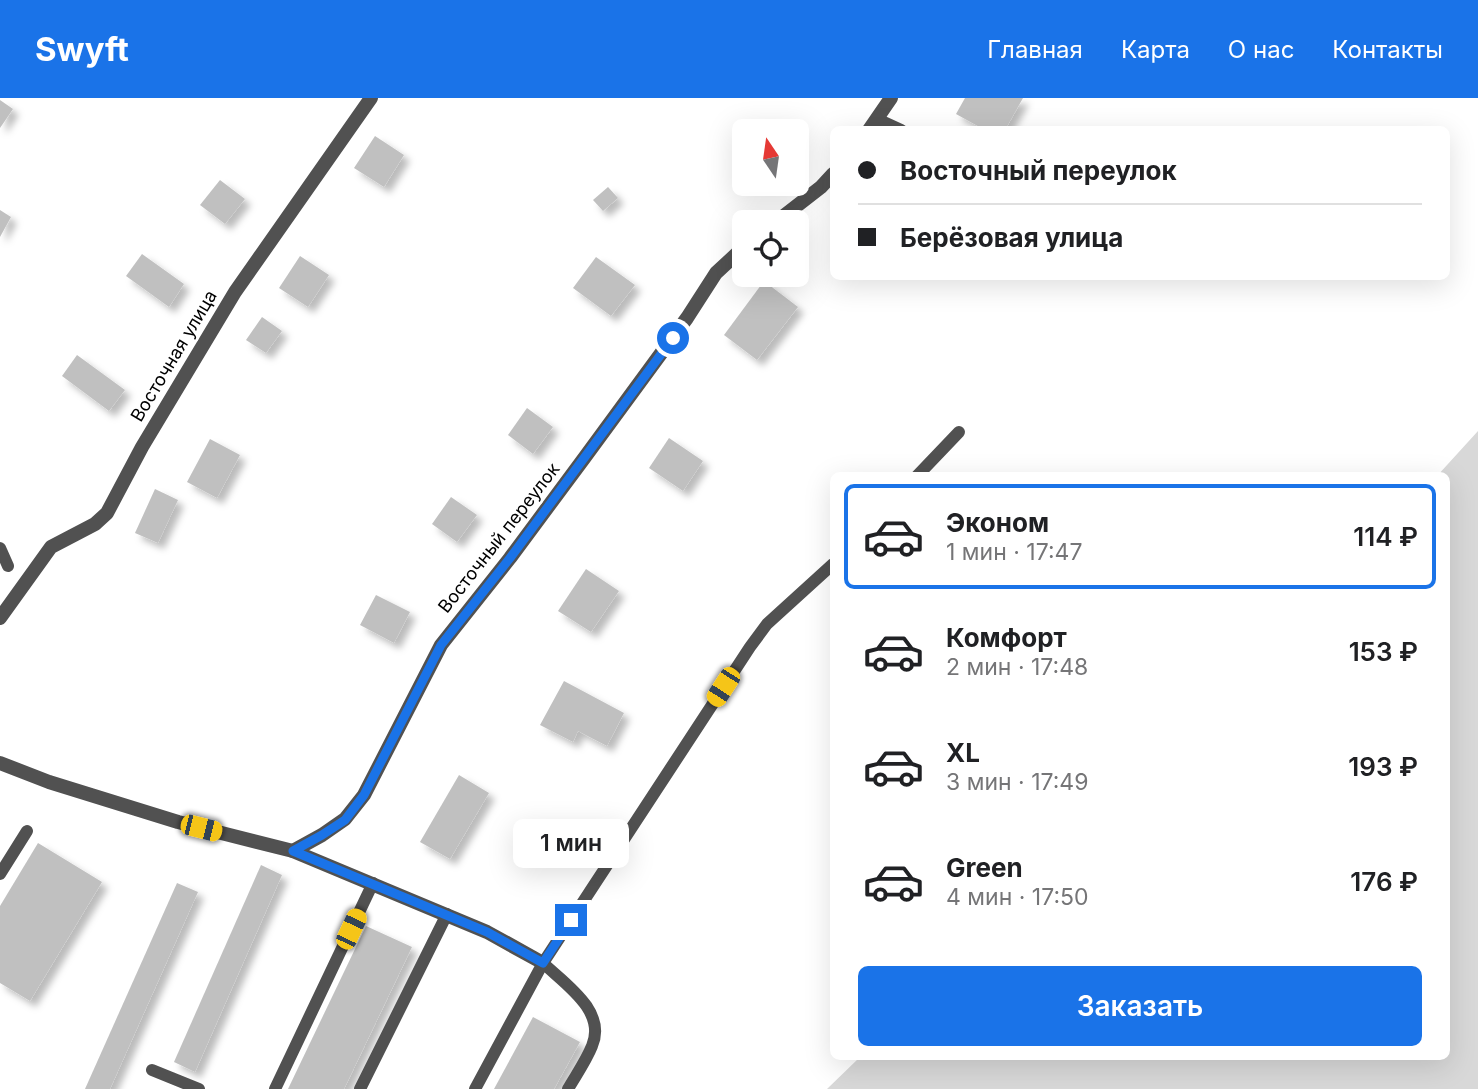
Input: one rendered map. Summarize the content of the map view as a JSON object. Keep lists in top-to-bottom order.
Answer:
{
  "streets": {
    "street": ["Восточная улица", "Восточный переулок"]
  },
  "north": "top",
  "page": {
    "header": "Swyft",
    "nav": [
      "Главная",
      "Карта",
      "О нас",
      "Контакты"
    ],
    "banner": ["Восточный переулок", "Берёзовая улица"],
    "list": [
      {
        "name": "Эконом",
        "note": "1 мин · 17:47",
        "value": "114 ₽"
      },
      {
        "name": "Комфорт",
        "note": "2 мин · 17:48",
        "value": "153 ₽"
      },
      {
        "name": "XL",
        "note": "3 мин · 17:49",
        "value": "193 ₽"
      },
      {
        "name": "Green",
        "note": "4 мин · 17:50",
        "value": "176 ₽"
      }
    ],
    "bubble": "1 мин",
    "buttons": "Заказать"
  }
}
